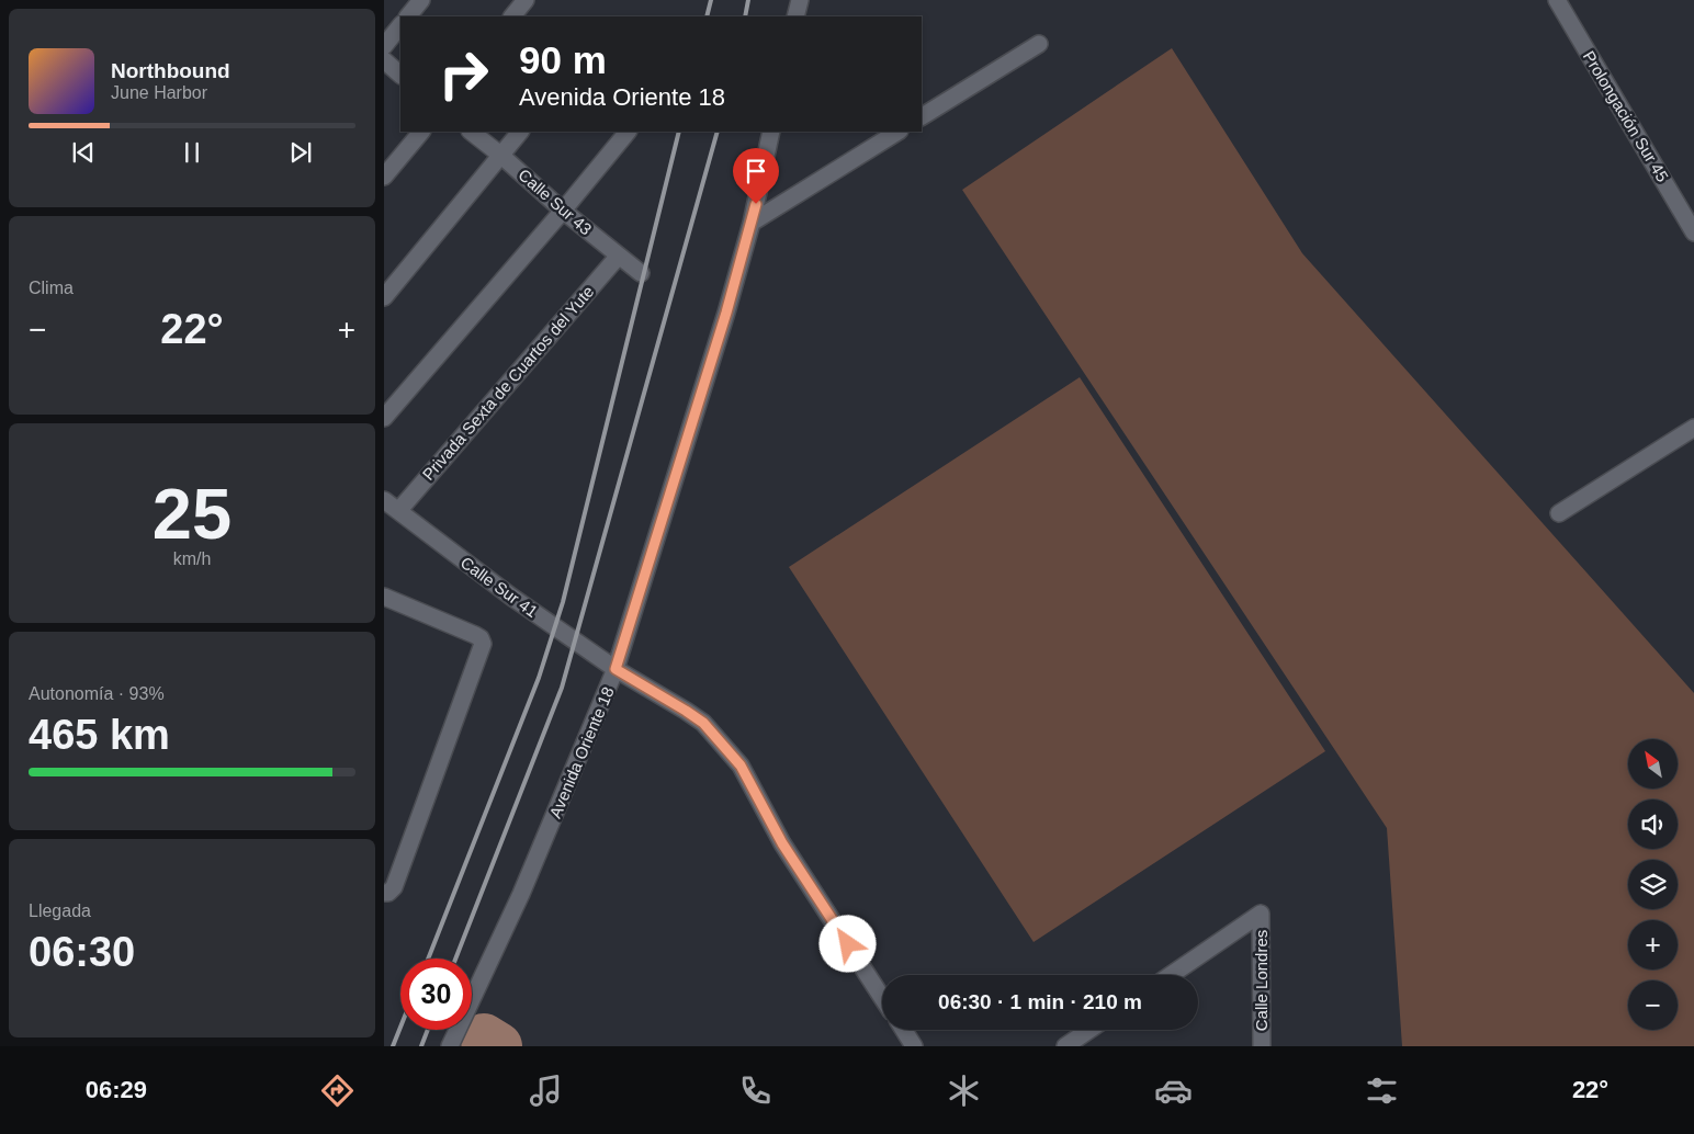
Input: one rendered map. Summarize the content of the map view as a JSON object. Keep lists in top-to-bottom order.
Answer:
{
  "streets": {
    "street": [
      "Prolongación Sur 45",
      "Calle Sur 43",
      "Privada Sexta de Cuartos del Yute",
      "Calle Sur 41",
      "Avenida Oriente 18",
      "Calle Londres"
    ]
  },
  "crossings": [
    ["Calle Sur 43", "Privada Sexta de Cuartos del Yute"],
    ["Privada Sexta de Cuartos del Yute", "Calle Sur 41"],
    ["Calle Sur 41", "Avenida Oriente 18"]
  ],
  "north": "top left",
  "page": {
    "turn": ["90 m", "Avenida Oriente 18"],
    "song": ["Northbound", "June Harbor"],
    "tile": [
      "Clima",
      ["25", "km/h"],
      ["Autonomía · 93%", "465 km"],
      ["Llegada", "06:30"]
    ],
    "heat": ["−", "22°", "+"],
    "map_buttons": ["+", "−"],
    "limit": "30",
    "trip": "06:30 · 1 min · 210 m",
    "tabs": ["06:29", "22°"]
  }
}
